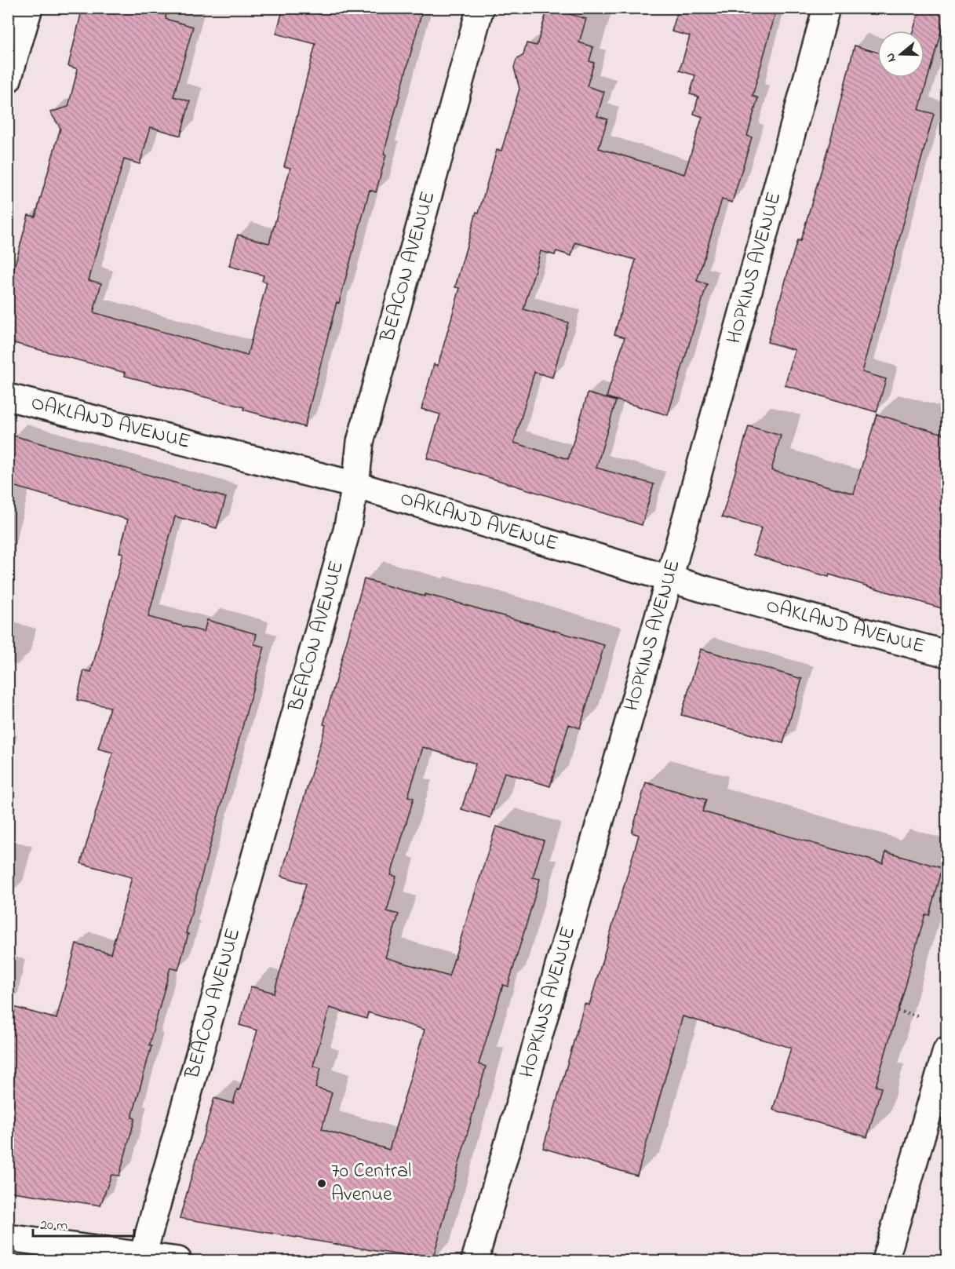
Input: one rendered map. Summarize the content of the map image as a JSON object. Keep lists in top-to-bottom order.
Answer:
{
  "streets": {
    "street": ["BEACON AVENUE", "HOPKINS AVENUE", "OAKLAND AVENUE"]
  },
  "crossings": [
    ["BEACON AVENUE", "OAKLAND AVENUE"],
    ["HOPKINS AVENUE", "OAKLAND AVENUE"]
  ],
  "places": ["70 Central Avenue"],
  "scale_bar": "20 m",
  "north": "left"
}
